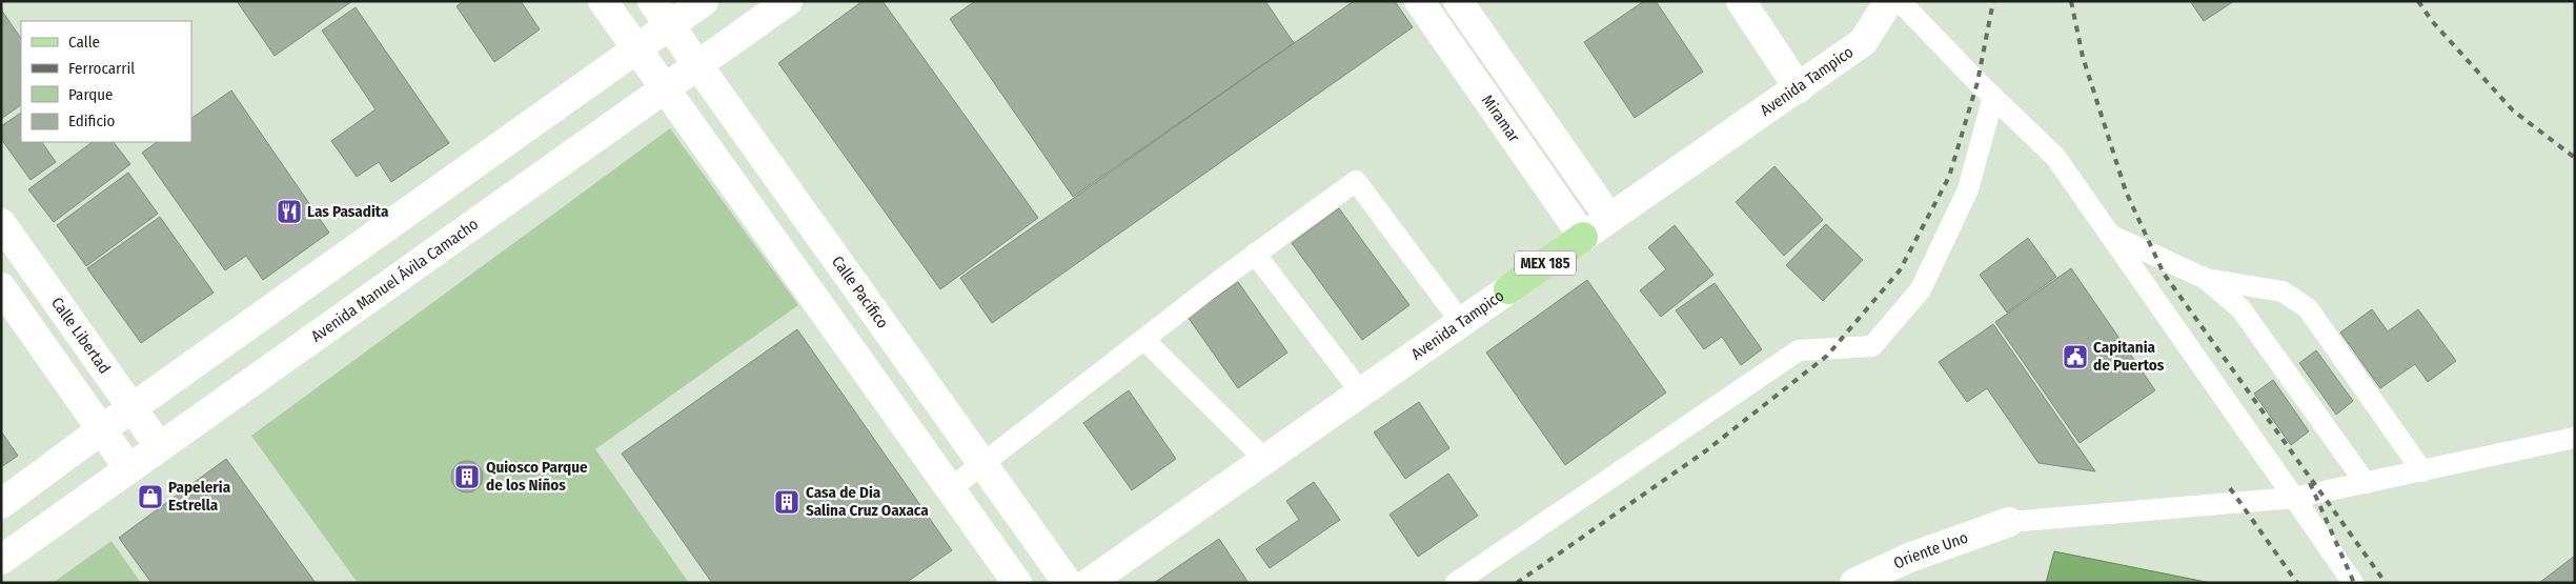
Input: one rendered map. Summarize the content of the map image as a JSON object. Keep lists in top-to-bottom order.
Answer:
{
  "streets": {
    "main road": ["Avenida Tampico", "MEX 185"],
    "street": [
      "Miramar",
      "Avenida Manuel Ávila Camacho",
      "Calle Pacífico",
      "Calle Libertad",
      "Oriente Uno"
    ]
  },
  "crossings": [
    ["Avenida Tampico", "Miramar"],
    ["Avenida Manuel Ávila Camacho", "Calle Pacífico"],
    ["Avenida Manuel Ávila Camacho", "Calle Libertad"]
  ],
  "places": {
    "restaurant": ["Las Pasadita"],
    "public building": ["Capitania de Puertos"],
    "building": ["Quiosco Parque de los Niños", "Casa de Dia Salina Cruz Oaxaca"],
    "shop": ["Papeleria Estrella"]
  },
  "legend": [
    "Calle",
    "Ferrocarril",
    "Parque",
    "Edificio"
  ]
}
